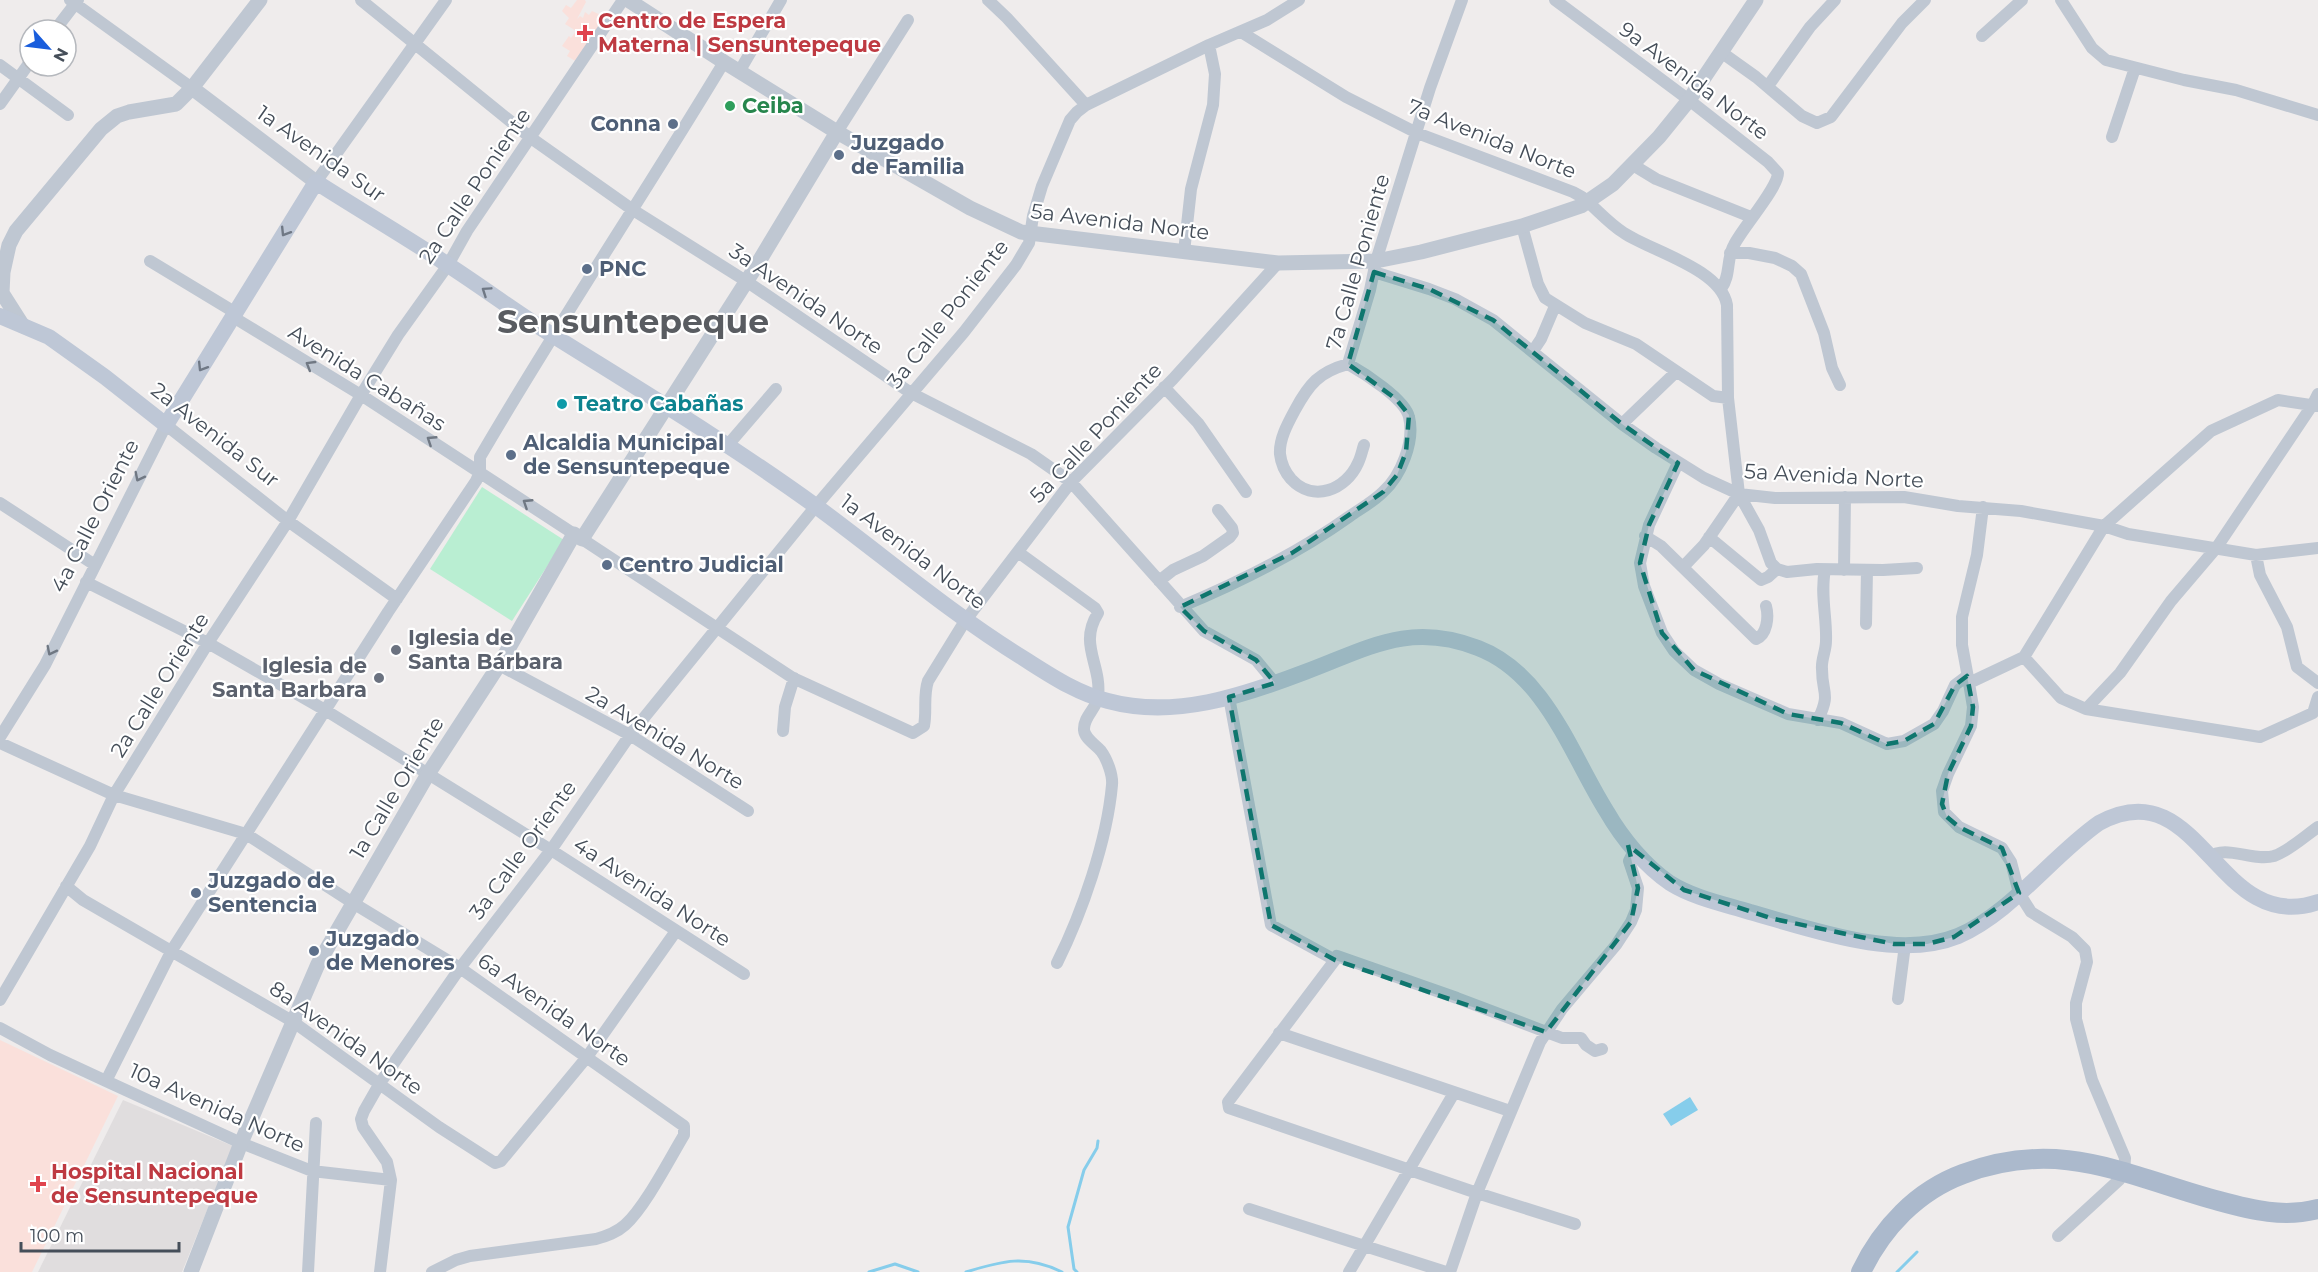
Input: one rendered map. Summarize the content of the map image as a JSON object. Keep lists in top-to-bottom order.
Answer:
{
  "streets": {
    "main road": [
      "1a Avenida Sur",
      "2a Avenida Sur",
      "4a Calle Oriente",
      "1a Avenida Norte"
    ],
    "street": [
      "9a Avenida Norte",
      "7a Avenida Norte",
      "2a Calle Poniente",
      "5a Avenida Norte",
      "7a Calle Poniente",
      "3a Avenida Norte",
      "3a Calle Poniente",
      "Avenida Cabañas",
      "5a Calle Poniente",
      "2a Calle Oriente",
      "2a Avenida Norte",
      "1a Calle Oriente",
      "3a Calle Oriente",
      "4a Avenida Norte",
      "6a Avenida Norte",
      "8a Avenida Norte",
      "10a Avenida Norte"
    ]
  },
  "crossings": [
    ["7a Avenida Norte", "7a Calle Poniente"],
    ["7a Avenida Norte", "3a Calle Poniente"],
    ["1a Avenida Sur", "2a Calle Poniente"],
    ["1a Avenida Sur", "4a Calle Oriente"],
    ["1a Avenida Sur", "1a Avenida Norte"],
    ["2a Calle Poniente", "3a Avenida Norte"],
    ["2a Calle Poniente", "Avenida Cabañas"],
    ["2a Calle Poniente", "2a Calle Oriente"],
    ["5a Avenida Norte", "7a Calle Poniente"],
    ["5a Avenida Norte", "3a Calle Poniente"],
    ["5a Avenida Norte", "5a Calle Poniente"],
    ["5a Avenida Norte", "1a Calle Oriente"],
    ["7a Calle Poniente", "3a Avenida Norte"],
    ["3a Avenida Norte", "3a Calle Poniente"],
    ["3a Avenida Norte", "5a Calle Poniente"],
    ["3a Avenida Norte", "1a Calle Oriente"],
    ["3a Calle Poniente", "Avenida Cabañas"],
    ["3a Calle Poniente", "1a Avenida Norte"],
    ["3a Calle Poniente", "3a Calle Oriente"],
    ["Avenida Cabañas", "5a Calle Poniente"],
    ["Avenida Cabañas", "4a Calle Oriente"],
    ["Avenida Cabañas", "2a Calle Oriente"],
    ["Avenida Cabañas", "1a Calle Oriente"],
    ["Avenida Cabañas", "3a Calle Oriente"],
    ["5a Calle Poniente", "1a Avenida Norte"],
    ["2a Avenida Sur", "4a Calle Oriente"],
    ["2a Avenida Sur", "2a Calle Oriente"],
    ["4a Calle Oriente", "4a Avenida Norte"],
    ["1a Avenida Norte", "1a Calle Oriente"],
    ["2a Calle Oriente", "4a Avenida Norte"],
    ["2a Calle Oriente", "6a Avenida Norte"],
    ["2a Calle Oriente", "8a Avenida Norte"],
    ["2a Avenida Norte", "1a Calle Oriente"],
    ["2a Avenida Norte", "3a Calle Oriente"],
    ["1a Calle Oriente", "4a Avenida Norte"],
    ["1a Calle Oriente", "6a Avenida Norte"],
    ["1a Calle Oriente", "8a Avenida Norte"],
    ["1a Calle Oriente", "10a Avenida Norte"],
    ["3a Calle Oriente", "4a Avenida Norte"],
    ["3a Calle Oriente", "6a Avenida Norte"],
    ["3a Calle Oriente", "8a Avenida Norte"],
    ["3a Calle Oriente", "10a Avenida Norte"],
    ["6a Avenida Norte", "8a Avenida Norte"]
  ],
  "one_way": ["Avenida Cabañas", "4a Calle Oriente"],
  "districts": ["Sensuntepeque"],
  "places": {
    "health": ["Centro de Espera Materna | Sensuntepeque", "Hospital Nacional de Sensuntepeque"],
    "other": [
      "Ceiba",
      "Conna",
      "Juzgado de Familia",
      "PNC",
      "Teatro Cabañas",
      "Alcaldia Municipal de Sensuntepeque",
      "Centro Judicial",
      "Iglesia de Santa Bárbara",
      "Iglesia de Santa Barbara",
      "Juzgado de Sentencia",
      "Juzgado de Menores"
    ]
  },
  "scale_bar": "100 m",
  "north": "bottom right"
}
